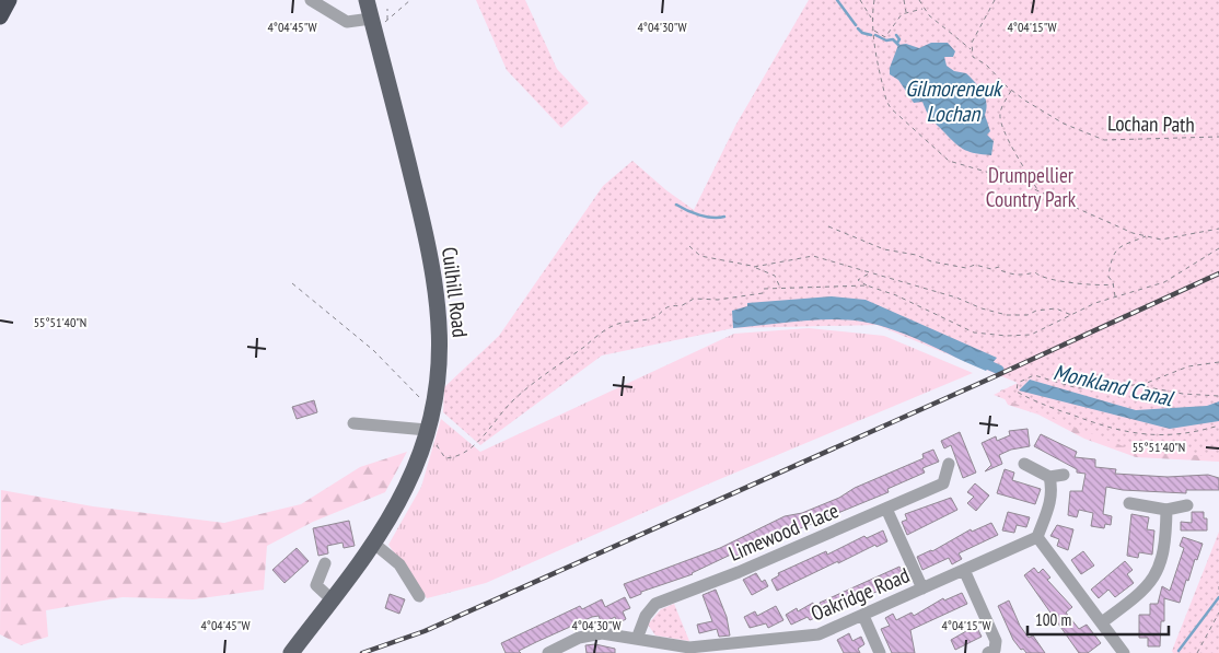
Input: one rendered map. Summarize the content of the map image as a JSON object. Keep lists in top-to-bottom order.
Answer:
{
  "streets": {
    "main road": ["Cuilhill Road"],
    "street": ["Limewood Place", "Oakridge Road"],
    "path": ["Lochan Path"]
  },
  "crossings": [
    ["Limewood Place", "Oakridge Road"]
  ],
  "water": ["Gilmoreneuk Lochan", "Monkland Canal"],
  "parks": ["Drumpellier Country Park"],
  "scale_bar": "100 m",
  "coordinates": [
    "4°04'45\"W",
    "4°04'30\"W",
    "4°04'15\"W",
    "55°51'40\"N"
  ]
}
